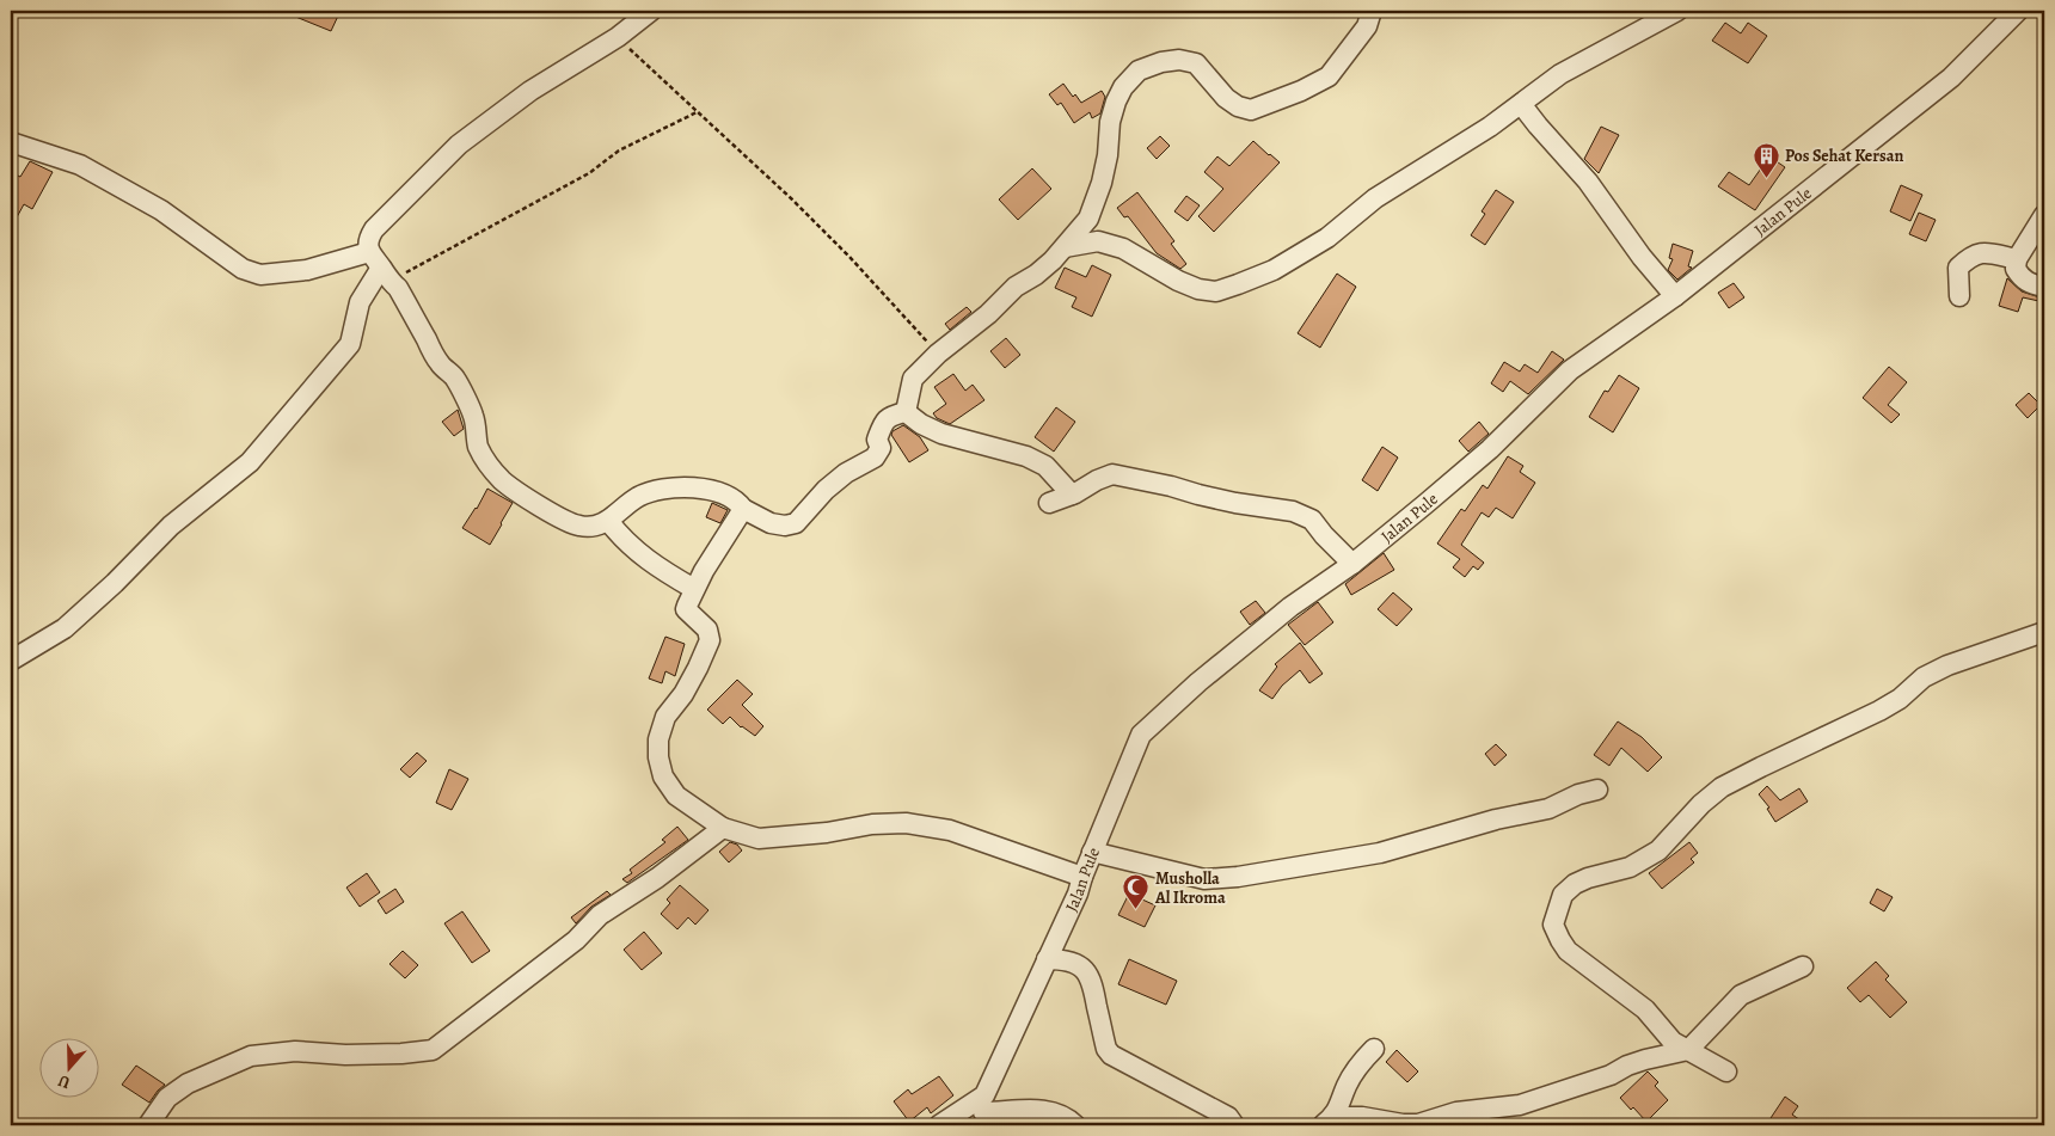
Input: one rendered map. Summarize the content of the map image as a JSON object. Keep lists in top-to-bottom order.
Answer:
{
  "streets": {
    "street": ["Jalan Pule"]
  },
  "places": {
    "building": ["Pos Sehat Kersan"],
    "mosque": ["Musholla Al Ikroma"]
  },
  "north": "bottom"
}
